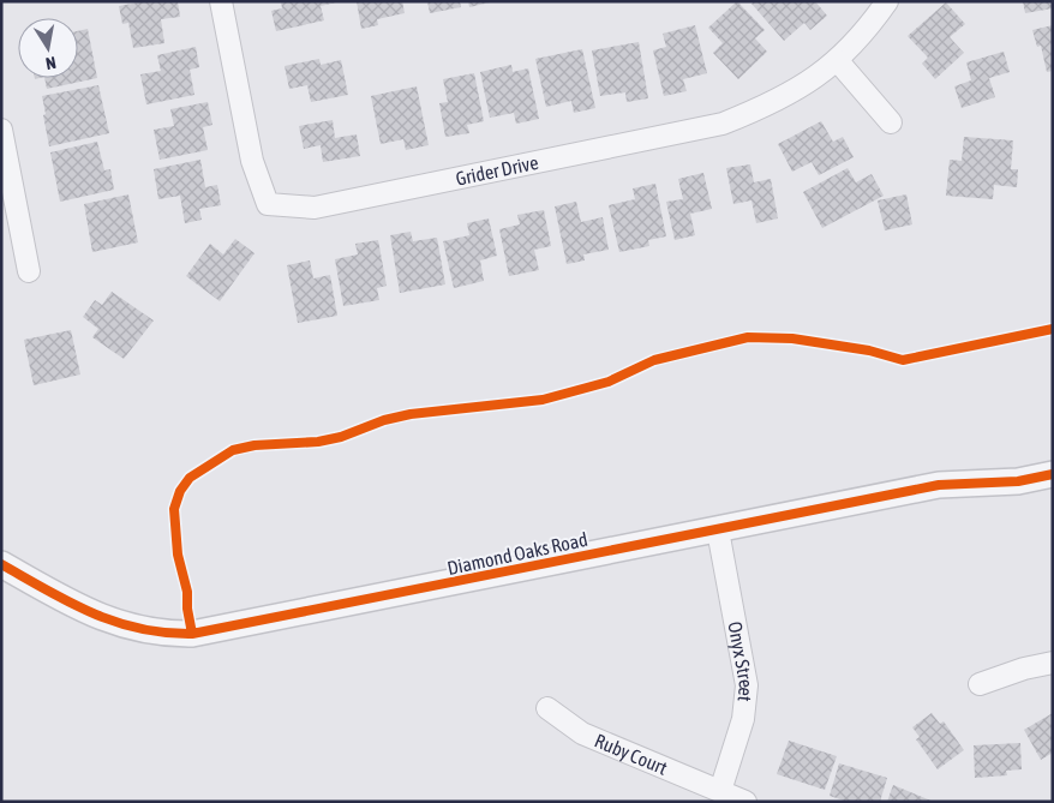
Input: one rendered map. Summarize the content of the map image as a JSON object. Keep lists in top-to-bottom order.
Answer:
{
  "streets": {
    "street": [
      "Grider Drive",
      "Diamond Oaks Road",
      "Onyx Street",
      "Ruby Court"
    ]
  },
  "crossings": [
    ["Diamond Oaks Road", "Onyx Street"],
    ["Onyx Street", "Ruby Court"]
  ],
  "north": "bottom"
}
